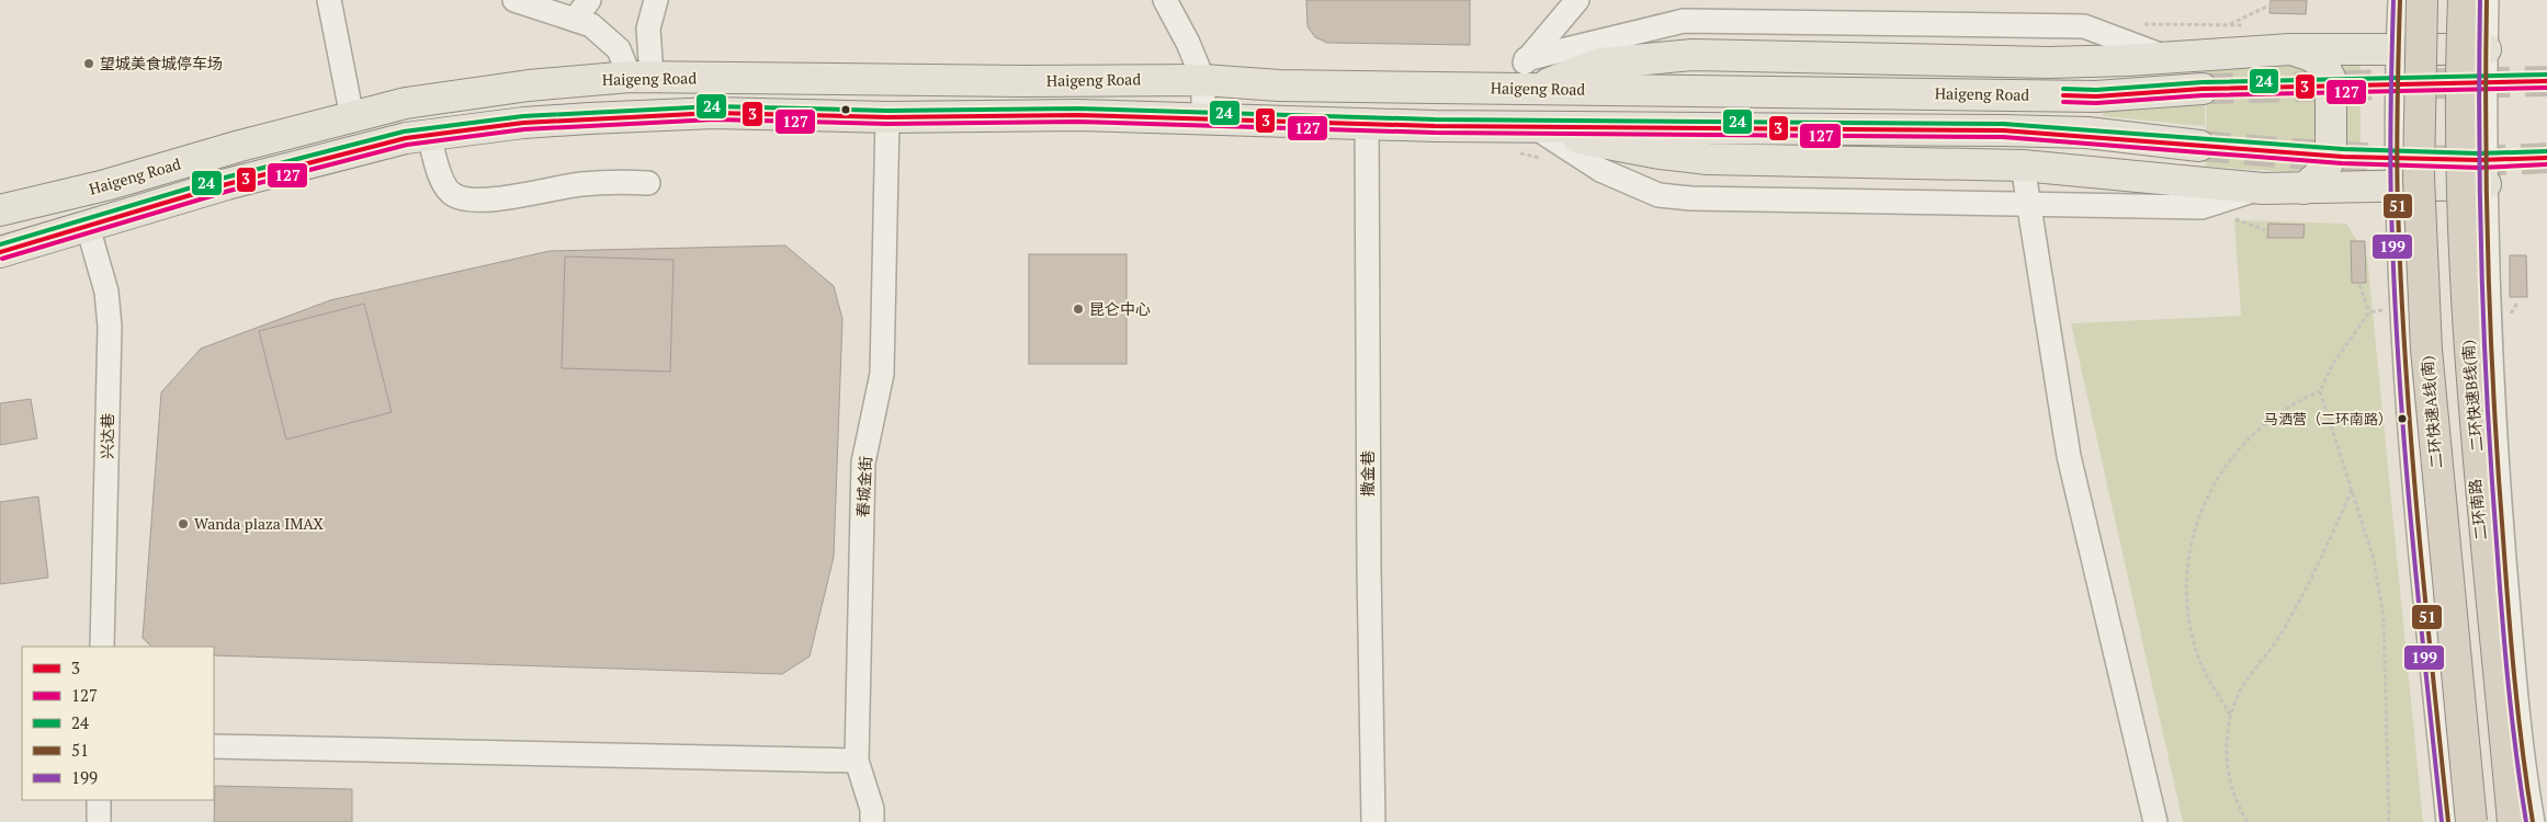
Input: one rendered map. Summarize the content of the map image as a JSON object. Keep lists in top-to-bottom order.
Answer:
{
  "streets": {
    "highway": ["二环快速B线(南)", "二环快速A线(南)"],
    "main road": ["Haigeng Road", "二环南路"],
    "street": ["兴达巷", "撒金巷", "春城金街"]
  },
  "places": [
    "望城美食城停车场",
    "昆仑中心",
    "马洒营（二环南路）",
    "Wanda plaza IMAX"
  ],
  "lines": [
    "transit line 51",
    "transit line 199",
    "transit line 24",
    "transit line 3",
    "transit line 127"
  ],
  "legend": [
    "3",
    "127",
    "24",
    "51",
    "199"
  ]
}
